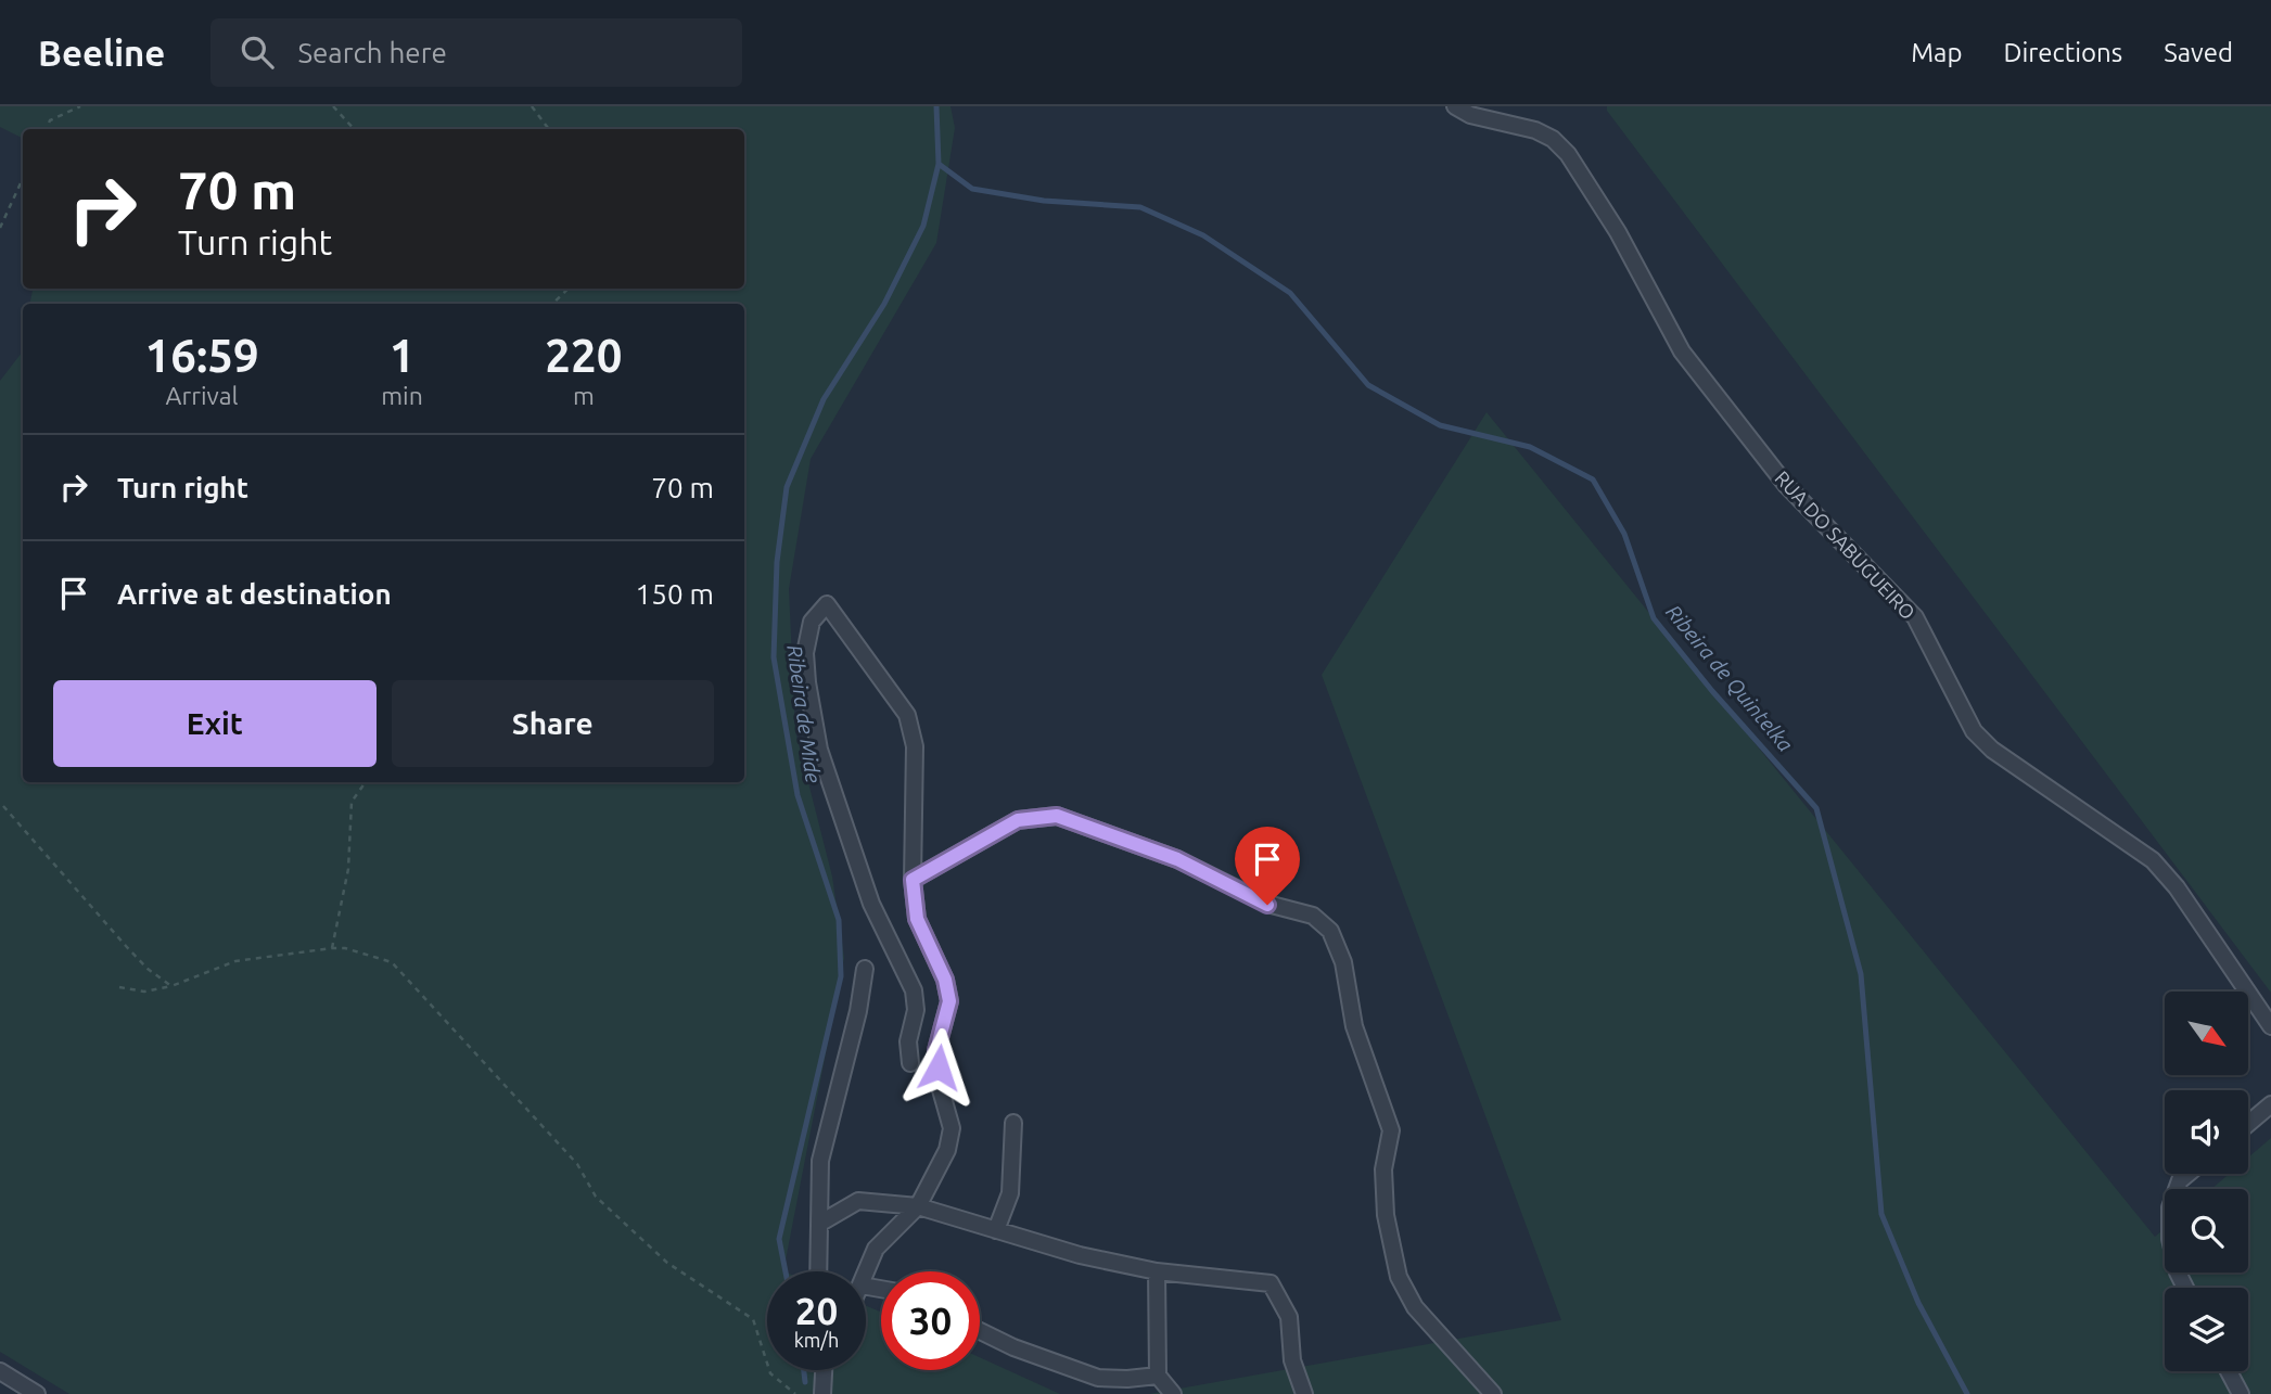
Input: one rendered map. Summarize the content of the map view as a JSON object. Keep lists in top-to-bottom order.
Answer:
{
  "streets": {
    "street": ["RUA DO SABUGUEIRO"]
  },
  "water": ["Ribeira de Quintelka", "Ribeira de Mide"],
  "north": "bottom right",
  "page": {
    "header": "Beeline",
    "search": "Search here",
    "nav": ["Map", "Directions", "Saved"],
    "turn": ["70 m", "Turn right"],
    "eta": [
      "16:59",
      "Arrival",
      "1",
      "min",
      "220",
      "m"
    ],
    "list": [
      {
        "name": "Turn right",
        "value": "70 m"
      },
      {
        "name": "Arrive at destination",
        "value": "150 m"
      }
    ],
    "buttons": ["Exit", "Share"],
    "speed": "20 km/h",
    "limit": "30"
  }
}
